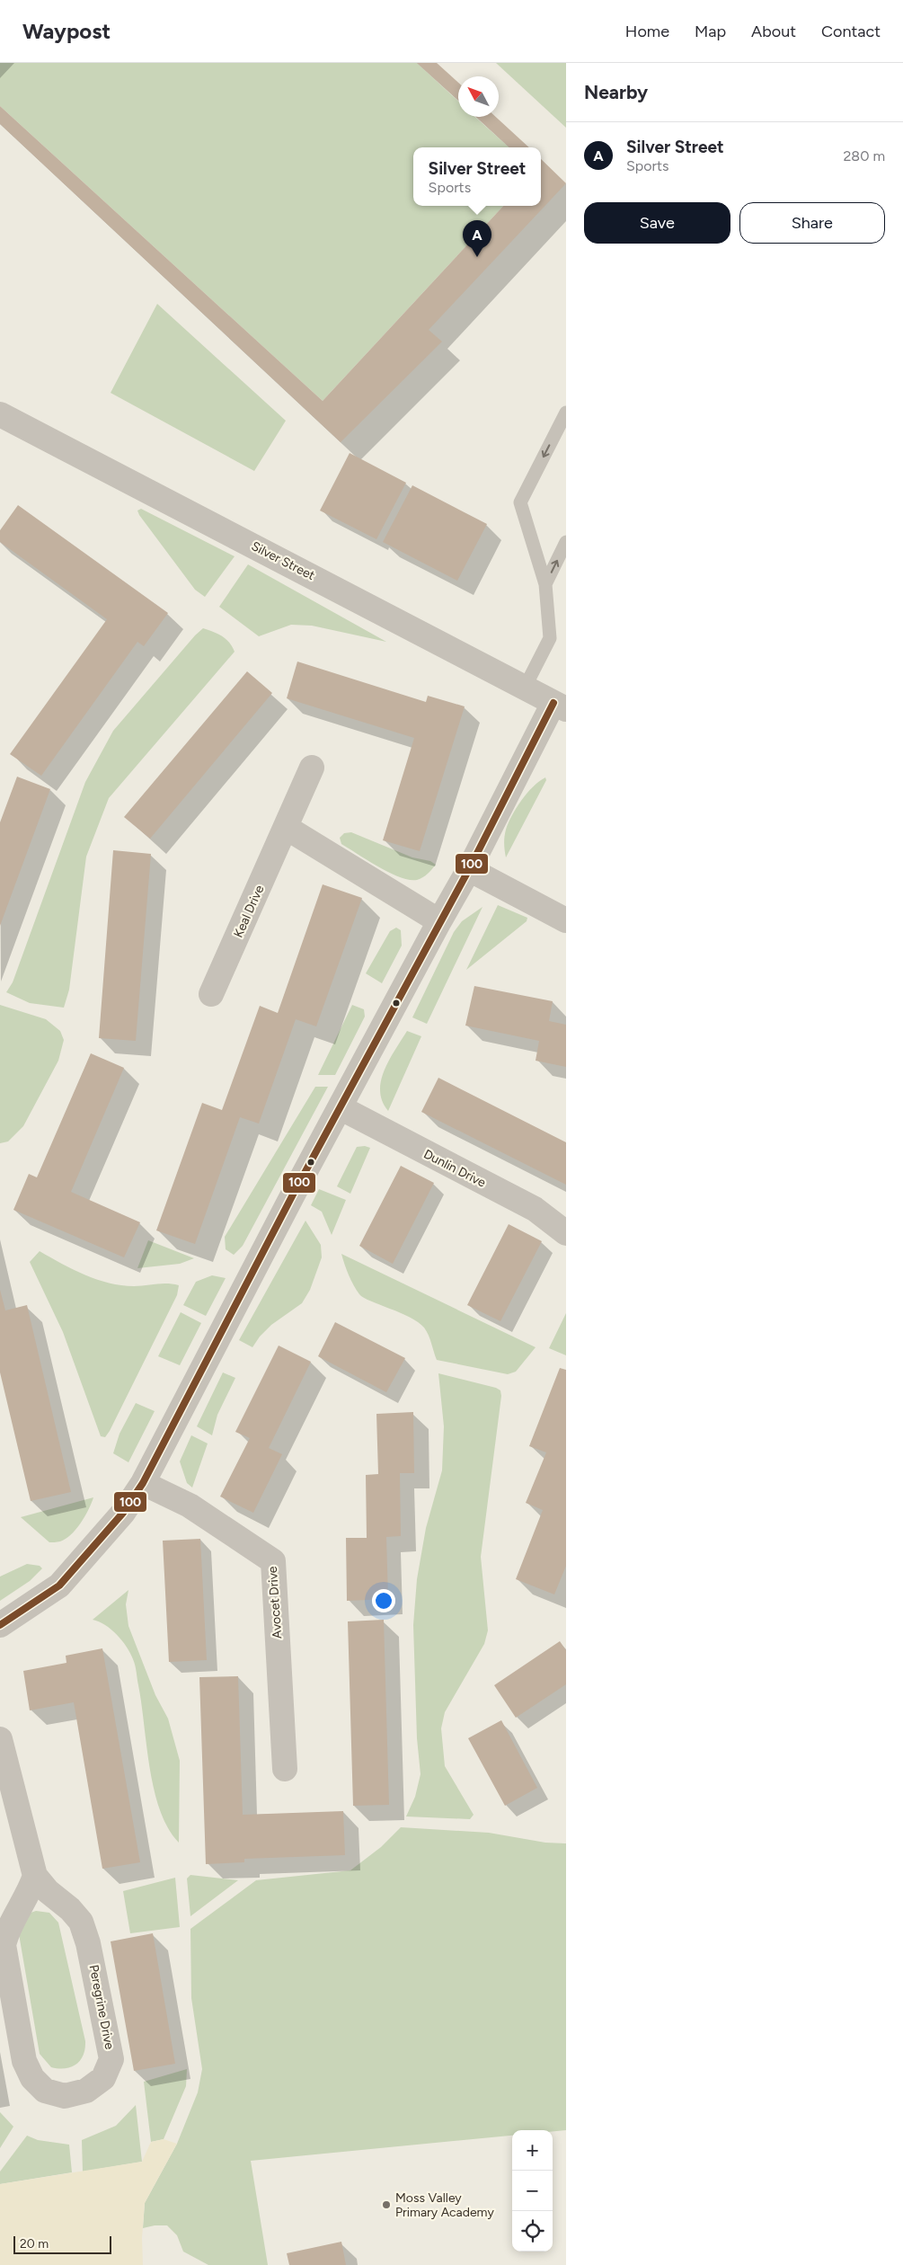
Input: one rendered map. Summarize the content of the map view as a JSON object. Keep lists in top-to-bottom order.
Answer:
{
  "streets": {
    "street": [
      "Silver Street",
      "Keal Drive",
      "Dunlin Drive",
      "Avocet Drive",
      "Peregrine Drive"
    ]
  },
  "places": ["Moss Valley Primary Academy"],
  "lines": ["transit line 100"],
  "scale_bar": "20 m",
  "north": "top left",
  "page": {
    "header": "Waypost",
    "nav": [
      "Home",
      "Map",
      "About",
      "Contact"
    ],
    "heading": "Nearby",
    "list": [
      {
        "mark": "A",
        "name": "Silver Street",
        "note": "Sports",
        "value": "280 m"
      }
    ],
    "popup": ["Silver Street", "Sports"],
    "buttons": ["Save", "Share"],
    "pins": "A",
    "map_buttons": ["+", "−"],
    "scale": "20 m"
  }
}
